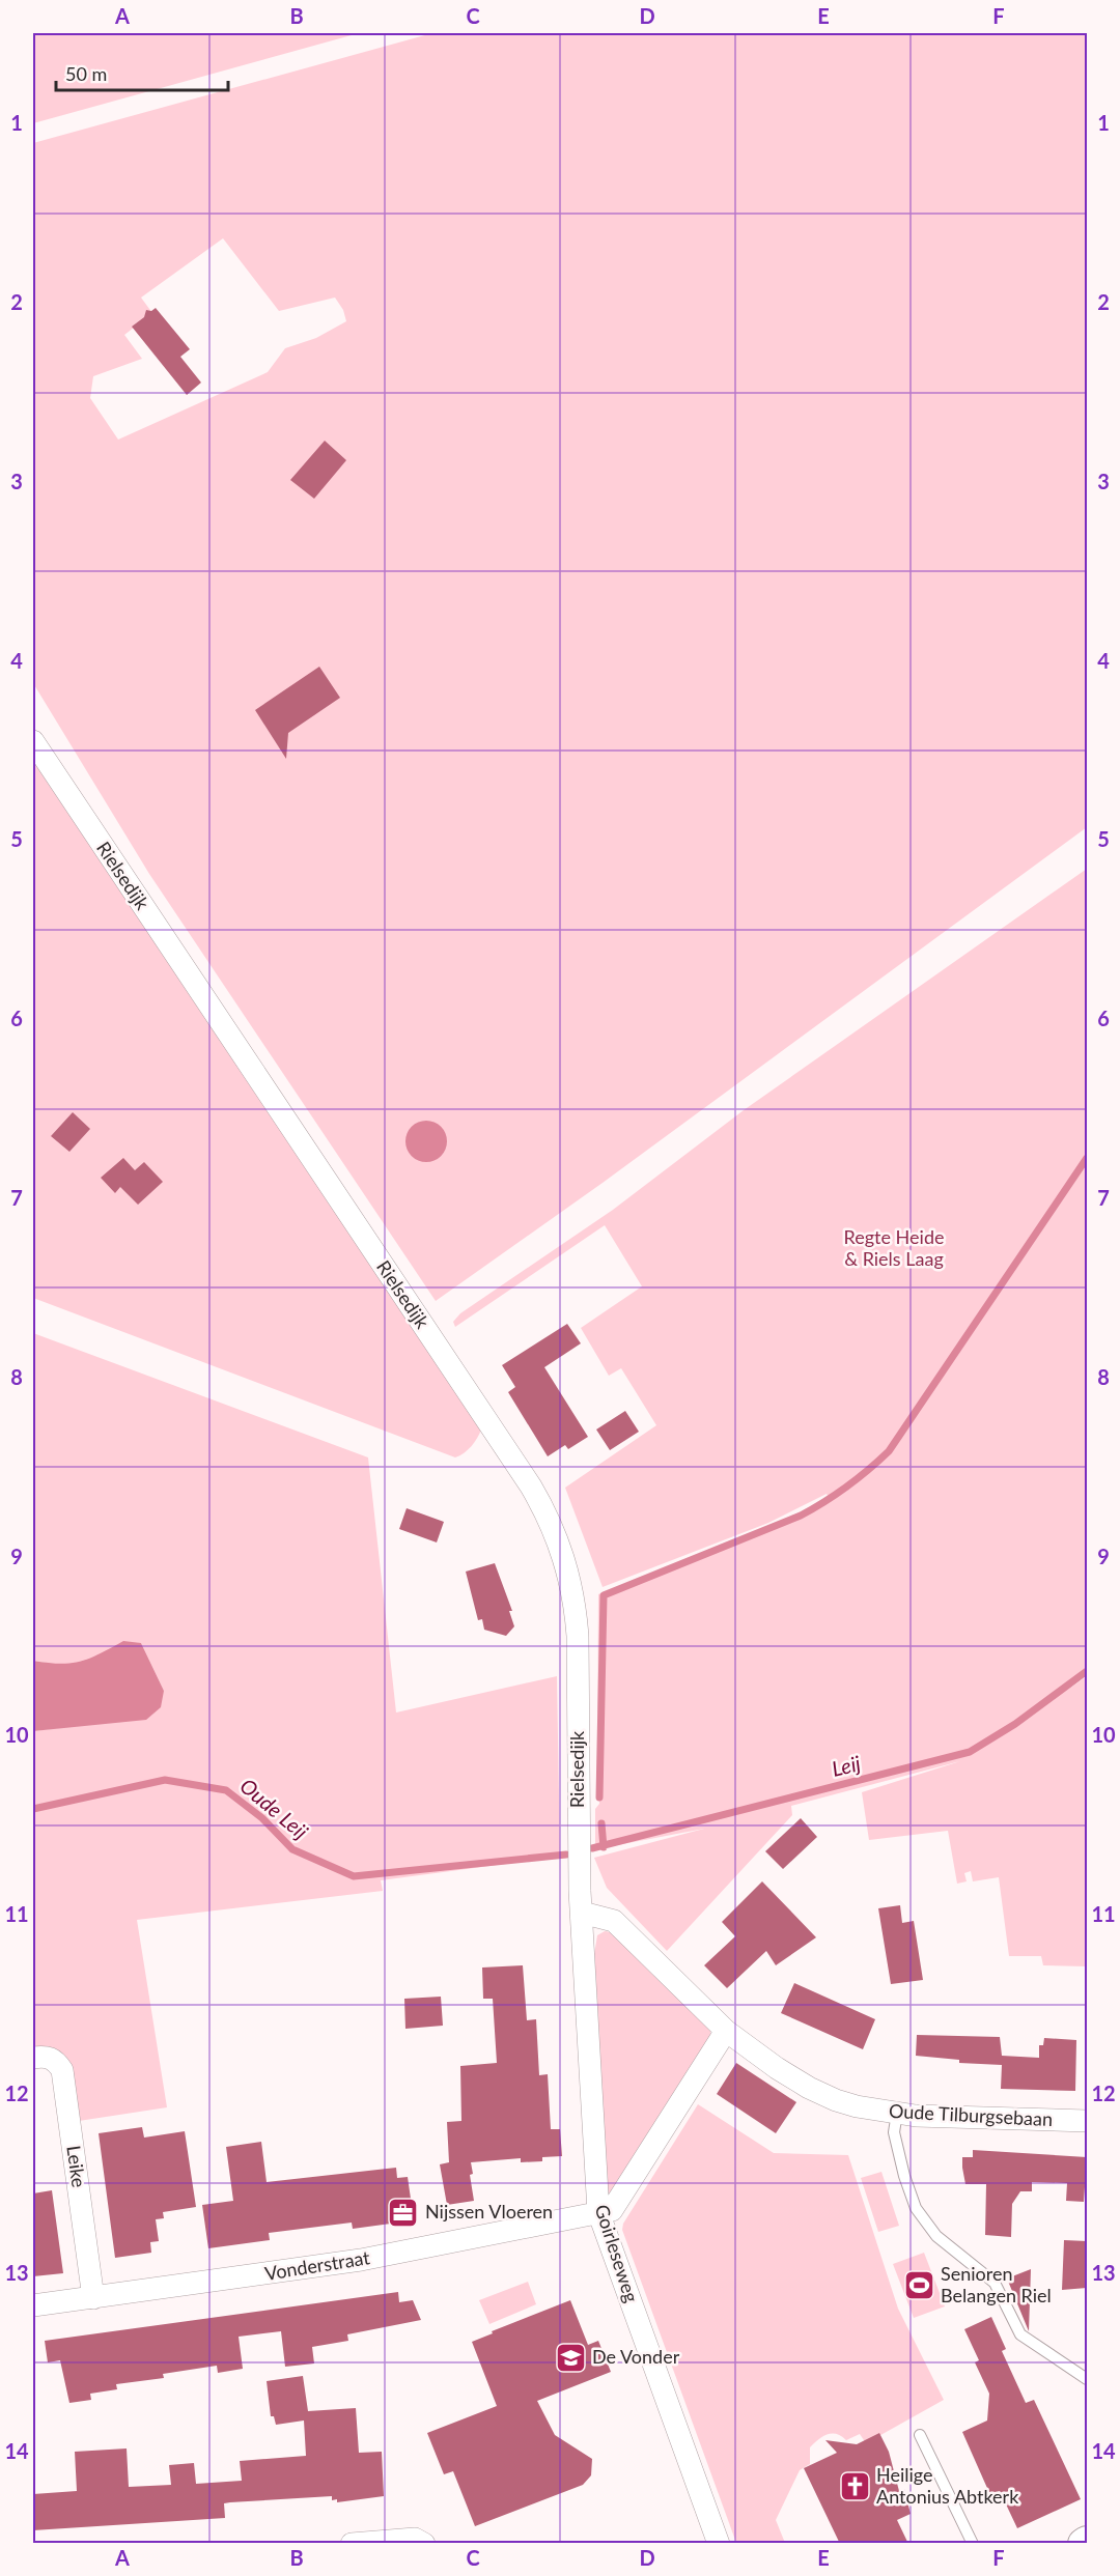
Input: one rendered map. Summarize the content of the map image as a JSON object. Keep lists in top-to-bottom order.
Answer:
{
  "streets": {
    "street": [
      "Rielsedijk",
      "Oude Tilburgsebaan",
      "Leike",
      "Goirleseweg",
      "Vonderstraat"
    ]
  },
  "crossings": [
    ["Rielsedijk", "Oude Tilburgsebaan"],
    ["Rielsedijk", "Goirleseweg"],
    ["Oude Tilburgsebaan", "Goirleseweg"],
    ["Leike", "Vonderstraat"],
    ["Goirleseweg", "Vonderstraat"]
  ],
  "water": ["Leij", "Oude Leij"],
  "parks": ["Regte Heide & Riels Laag"],
  "places": {
    "office": ["Nijssen Vloeren"],
    "sports": ["Senioren Belangen Riel"],
    "school or university": ["De Vonder"],
    "church": ["Heilige Antonius Abtkerk"]
  },
  "scale_bar": "50 m",
  "grid": {
    "columns": [
      "A",
      "B",
      "C",
      "D",
      "E",
      "F"
    ],
    "rows": [
      "1",
      "2",
      "3",
      "4",
      "5",
      "6",
      "7",
      "8",
      "9",
      "10",
      "11",
      "12",
      "13",
      "14"
    ]
  }
}
